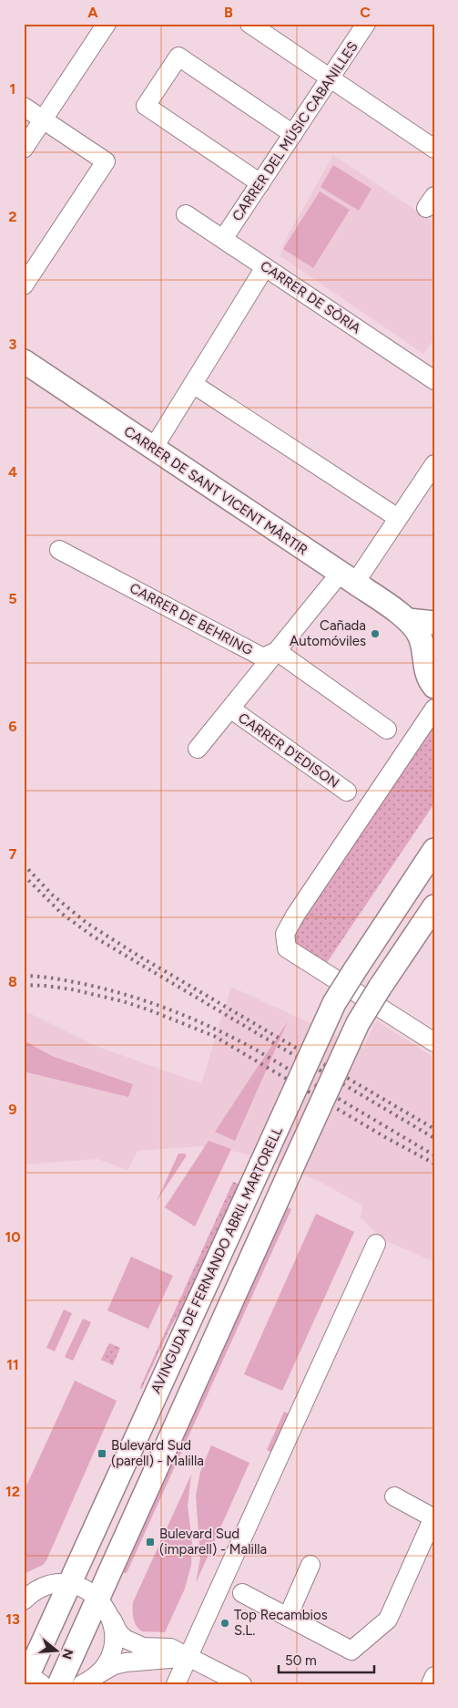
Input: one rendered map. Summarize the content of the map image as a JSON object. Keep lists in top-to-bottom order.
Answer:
{
  "streets": {
    "main road": ["CARRER DE SANT VICENT MÀRTIR", "AVINGUDA DE FERNANDO ABRIL MARTORELL"],
    "street": [
      "CARRER DEL MÚSIC CABANILLES",
      "CARRER DE SÒRIA",
      "CARRER DE BEHRING",
      "CARRER D'EDISON"
    ]
  },
  "crossings": [
    ["CARRER DEL MÚSIC CABANILLES", "CARRER DE SÒRIA"]
  ],
  "places": {
    "other": ["Cañada Automóviles", "Top Recambios S.L."],
    "transit": ["Bulevard Sud (parell) - Malilla", "Bulevard Sud (imparell) - Malilla"]
  },
  "scale_bar": "50 m",
  "north": "right",
  "grid": {
    "columns": ["A", "B", "C"],
    "rows": [
      "1",
      "2",
      "3",
      "4",
      "5",
      "6",
      "7",
      "8",
      "9",
      "10",
      "11",
      "12",
      "13"
    ]
  }
}
